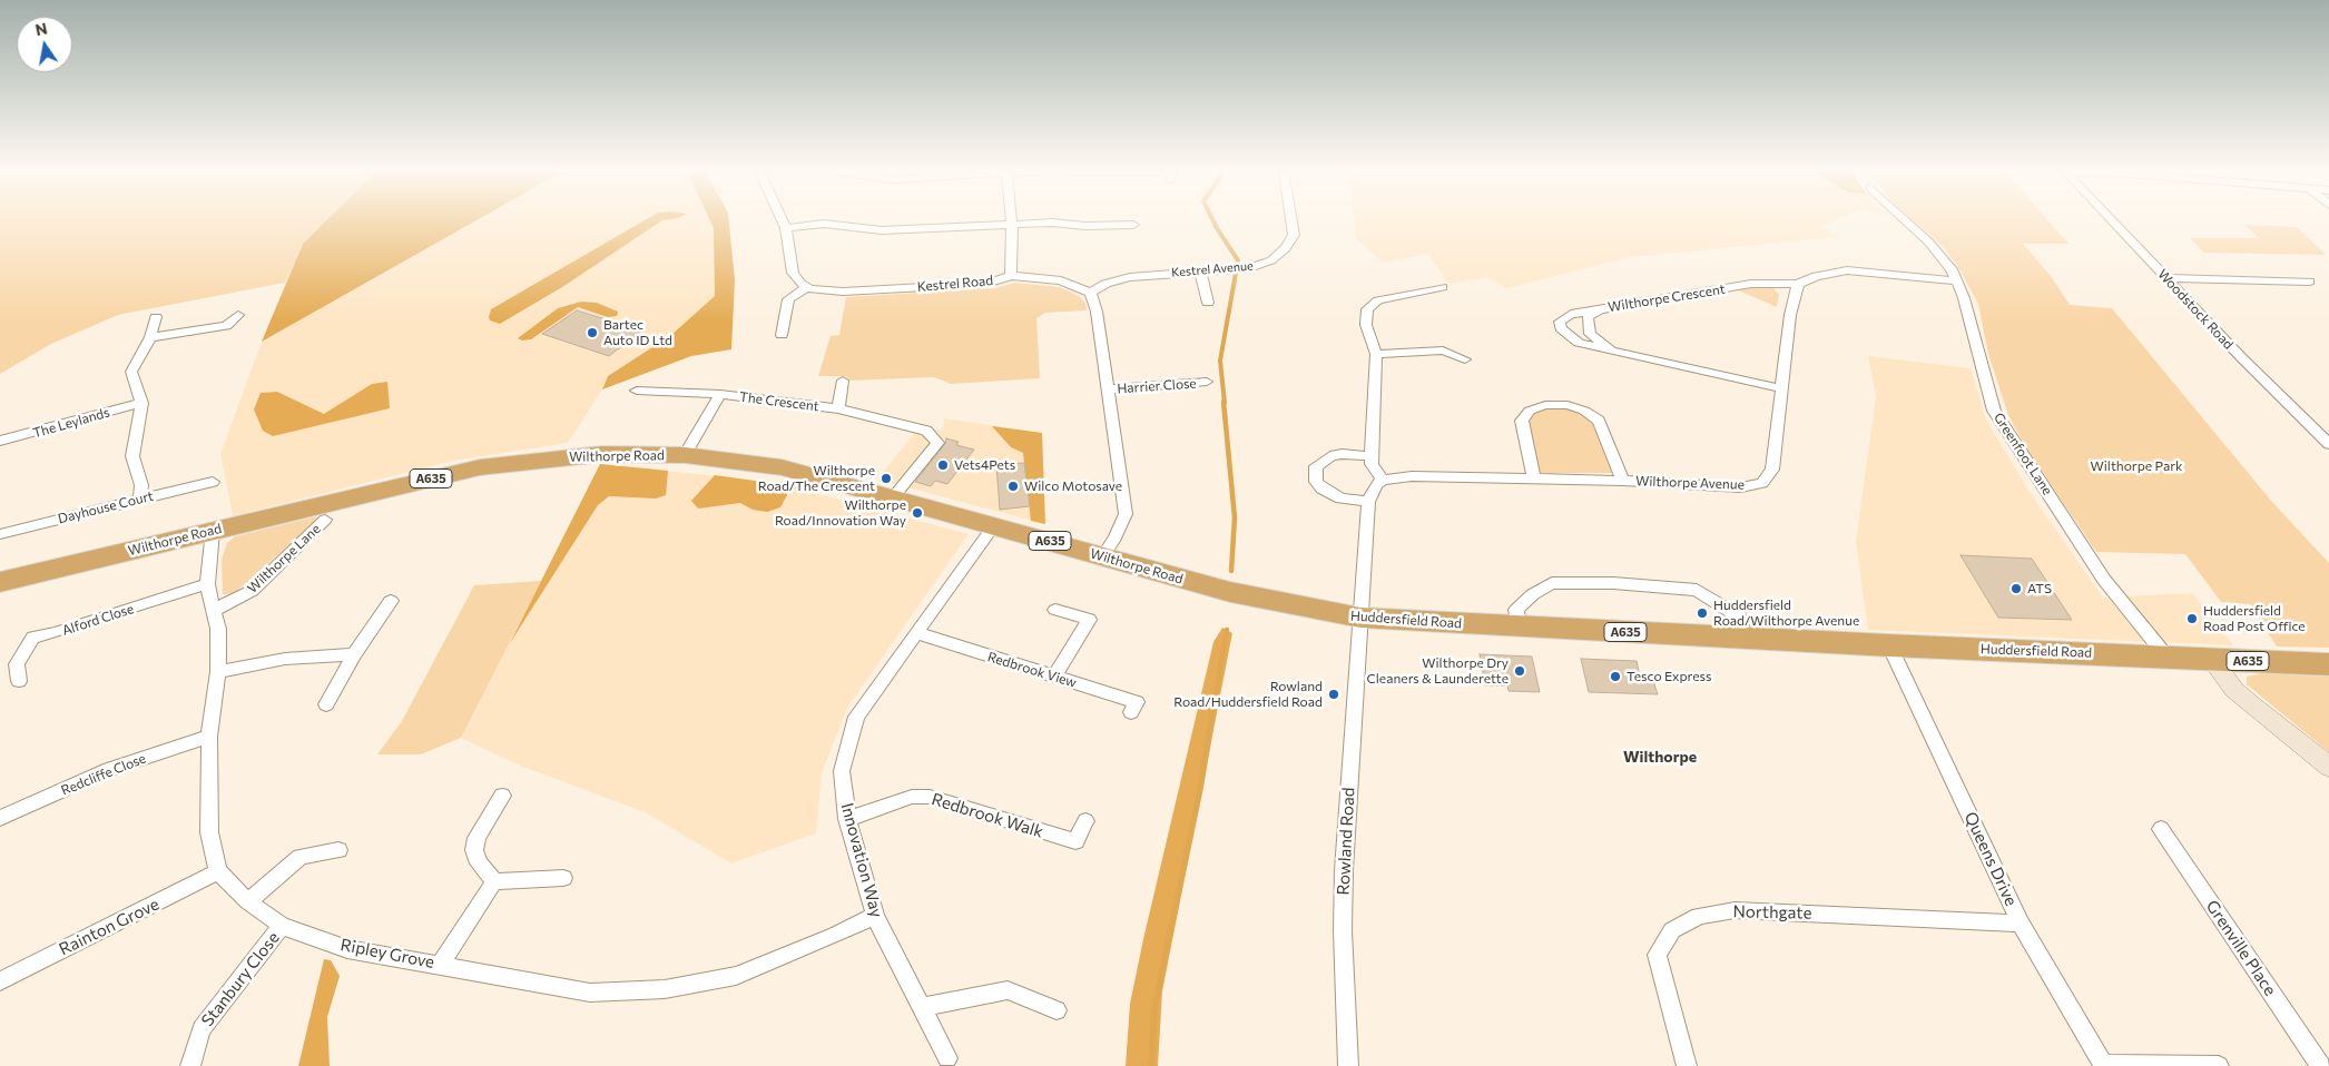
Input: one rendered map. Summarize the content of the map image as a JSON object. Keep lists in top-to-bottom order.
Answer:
{
  "streets": {
    "highway": ["Wilthorpe Road", "A635", "Huddersfield Road"],
    "street": [
      "Kestrel Avenue",
      "Kestrel Road",
      "Wilthorpe Crescent",
      "Woodstock Road",
      "Harrier Close",
      "The Crescent",
      "The Leylands",
      "Greenfoot Lane",
      "Wilthorpe Avenue",
      "Dayhouse Court",
      "Wilthorpe Lane",
      "Alford Close",
      "Redbrook View",
      "Redcliffe Close",
      "Redbrook Walk",
      "Rowland Road",
      "Queens Drive",
      "Innovation Way",
      "Northgate",
      "Rainton Grove",
      "Grenville Place",
      "Ripley Grove",
      "Stanbury Close"
    ]
  },
  "crossings": [
    ["Kestrel Avenue", "Kestrel Road"],
    ["Wilthorpe Crescent", "Wilthorpe Avenue"],
    ["The Crescent", "Wilthorpe Road"],
    ["Greenfoot Lane", "Huddersfield Road"],
    ["Wilthorpe Road", "Huddersfield Road"],
    ["Wilthorpe Road", "Innovation Way"],
    ["Huddersfield Road", "Rowland Road"],
    ["Huddersfield Road", "Queens Drive"],
    ["Redbrook View", "Innovation Way"],
    ["Redbrook Walk", "Innovation Way"],
    ["Queens Drive", "Northgate"],
    ["Innovation Way", "Ripley Grove"],
    ["Rainton Grove", "Ripley Grove"],
    ["Ripley Grove", "Stanbury Close"]
  ],
  "districts": ["Wilthorpe"],
  "parks": ["Wilthorpe Park"],
  "places": [
    "Bartec Auto ID Ltd",
    "Vets4Pets",
    "Wilthorpe Road/The Crescent",
    "Wilco Motosave",
    "Wilthorpe Road/Innovation Way",
    "ATS",
    "Huddersfield Road/Wilthorpe Avenue",
    "Huddersfield Road Post Office",
    "Wilthorpe Dry Cleaners & Launderette",
    "Tesco Express",
    "Rowland Road/Huddersfield Road"
  ],
  "north": "top"
}
